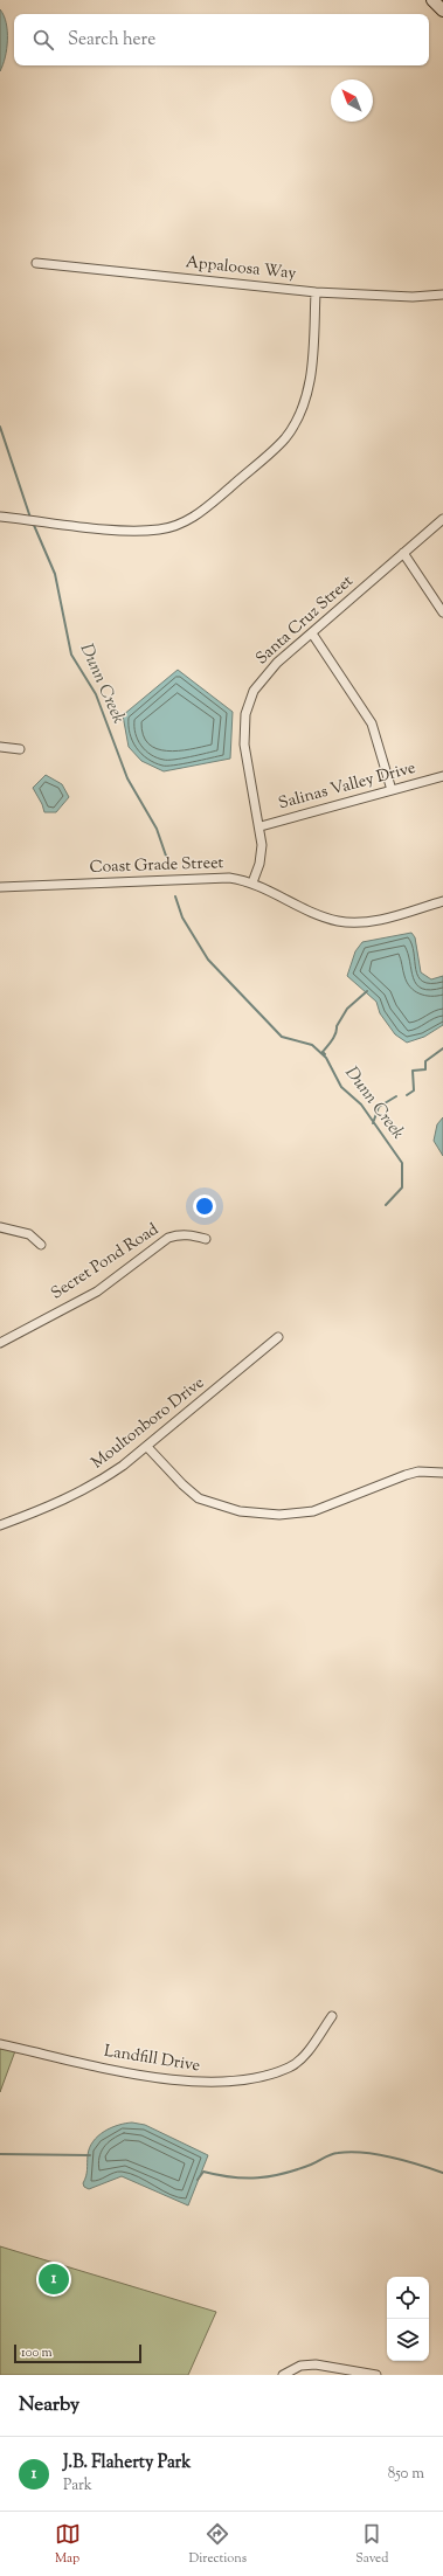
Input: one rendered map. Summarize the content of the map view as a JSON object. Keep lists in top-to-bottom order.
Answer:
{
  "streets": {
    "street": [
      "Appaloosa Way",
      "Santa Cruz Street",
      "Salinas Valley Drive",
      "Coast Grade Street",
      "Secret Pond Road",
      "Moultonboro Drive",
      "Landfill Drive"
    ]
  },
  "crossings": [
    ["Santa Cruz Street", "Salinas Valley Drive"],
    ["Santa Cruz Street", "Coast Grade Street"]
  ],
  "water": ["Dunn Creek"],
  "scale_bar": "100 m",
  "north": "top left",
  "page": {
    "search": "Search here",
    "pins": "1",
    "scale": "100 m",
    "heading": "Nearby",
    "list": [
      {
        "mark": "1",
        "name": "J.B. Flaherty Park",
        "note": "Park",
        "value": "850 m"
      }
    ],
    "nav": ["Map", "Directions", "Saved"]
  }
}
